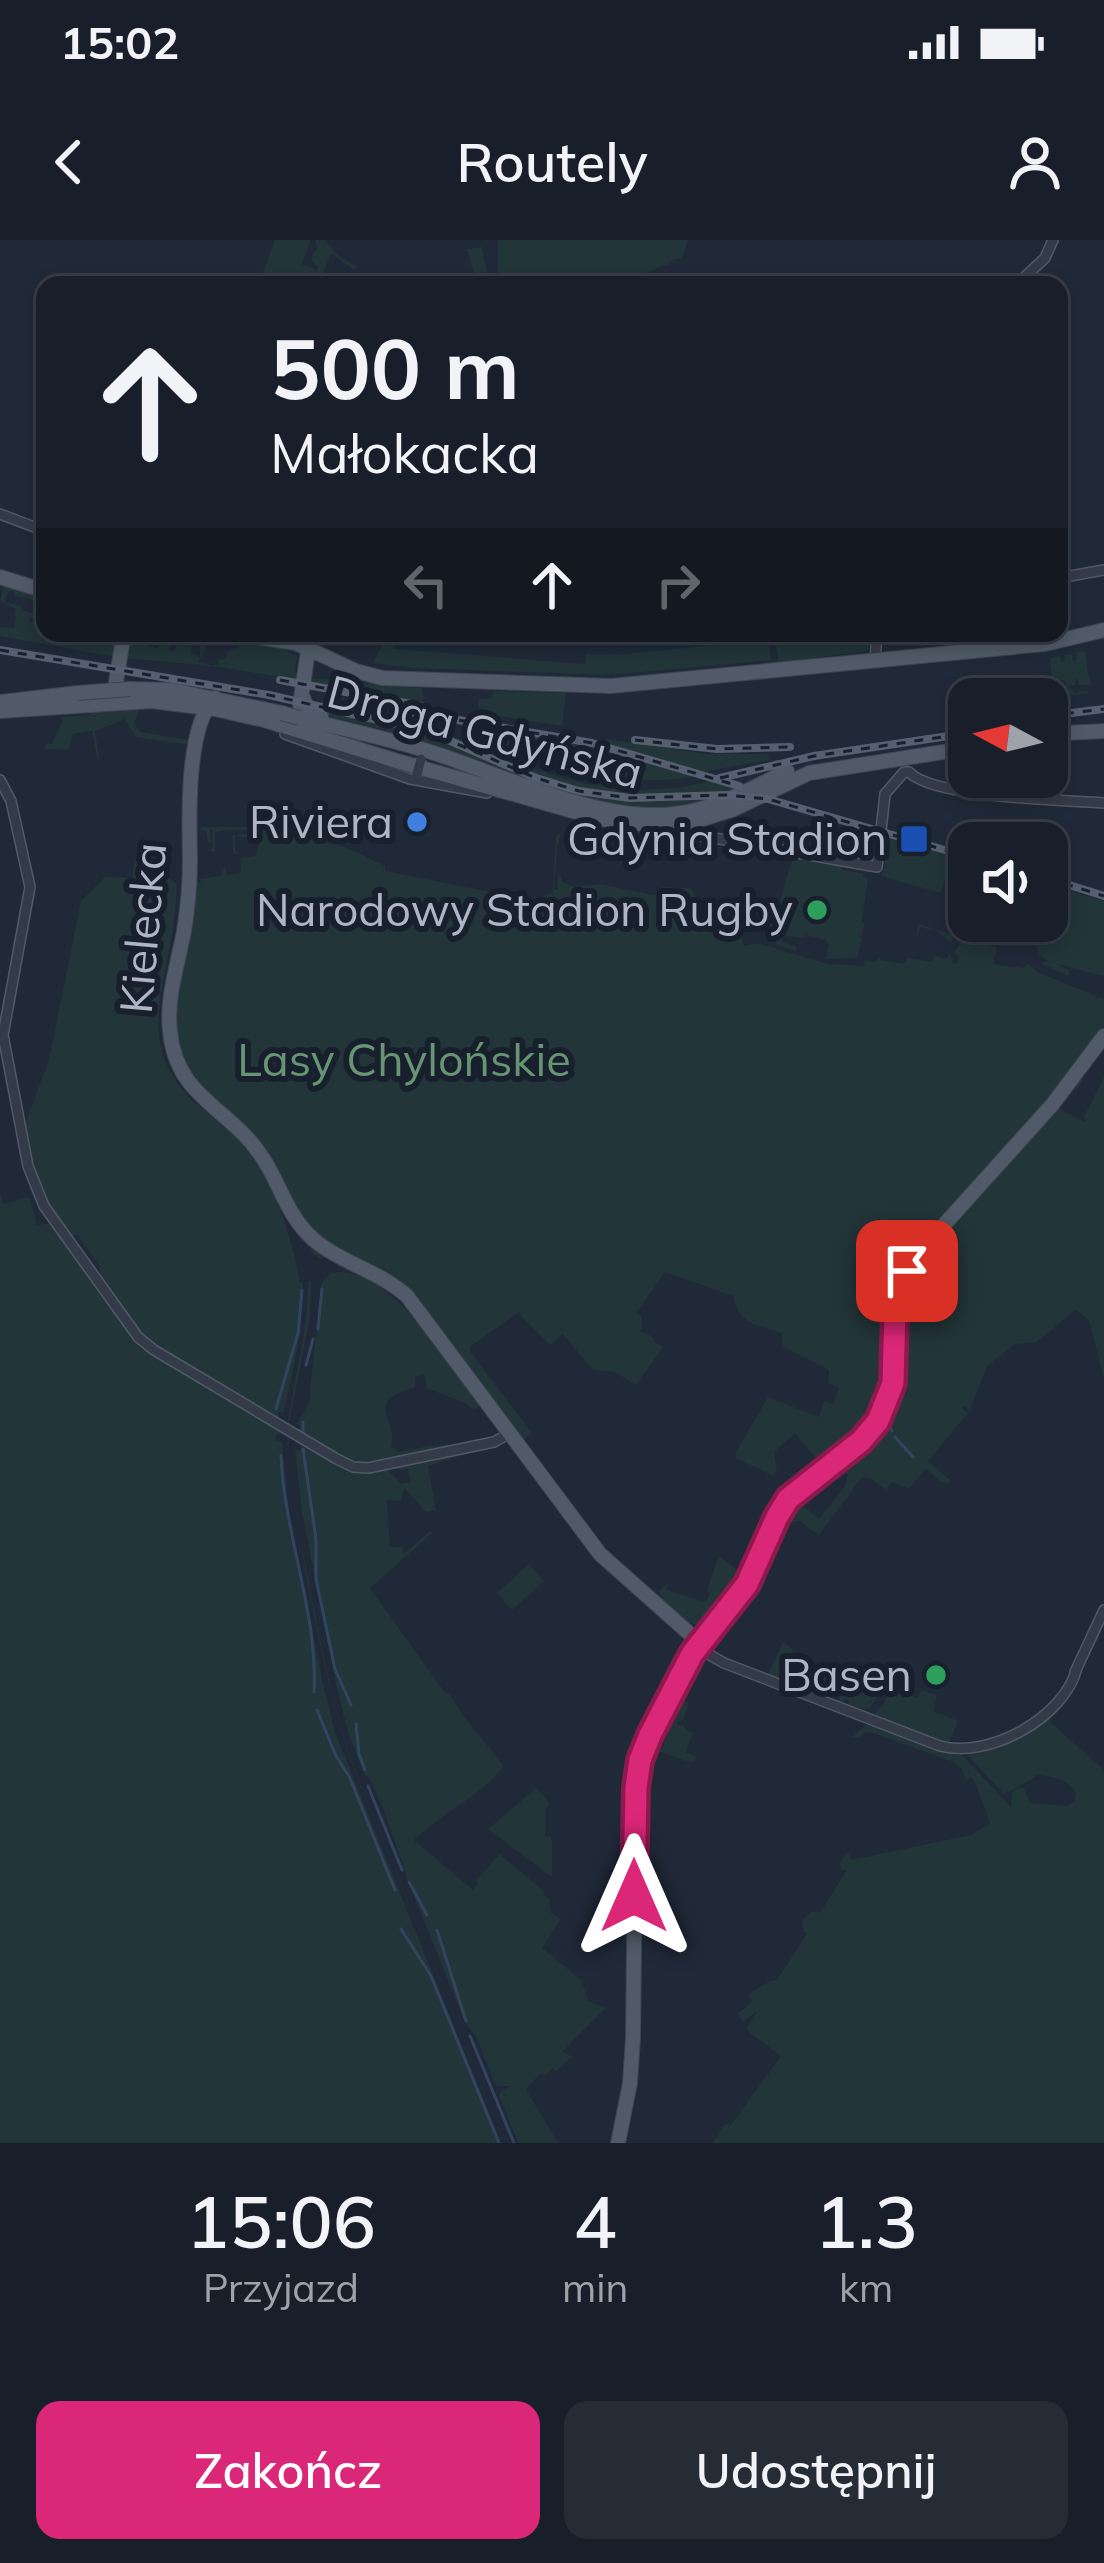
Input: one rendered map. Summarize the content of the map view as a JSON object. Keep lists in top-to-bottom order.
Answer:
{
  "streets": {
    "main road": ["Droga Gdyńska", "Kielecka"]
  },
  "crossings": [
    ["Droga Gdyńska", "Kielecka"]
  ],
  "parks": ["Lasy Chylońskie"],
  "places": {
    "other": ["Riviera", "Narodowy Stadion Rugby", "Basen"],
    "transit": ["Gdynia Stadion"]
  },
  "north": "left",
  "page": {
    "status": "15:02",
    "header": "Routely",
    "turn": ["500 m", "Małokacka"],
    "eta": [
      "15:06",
      "Przyjazd",
      "4",
      "min",
      "1.3",
      "km"
    ],
    "buttons": ["Zakończ", "Udostępnij"]
  }
}
